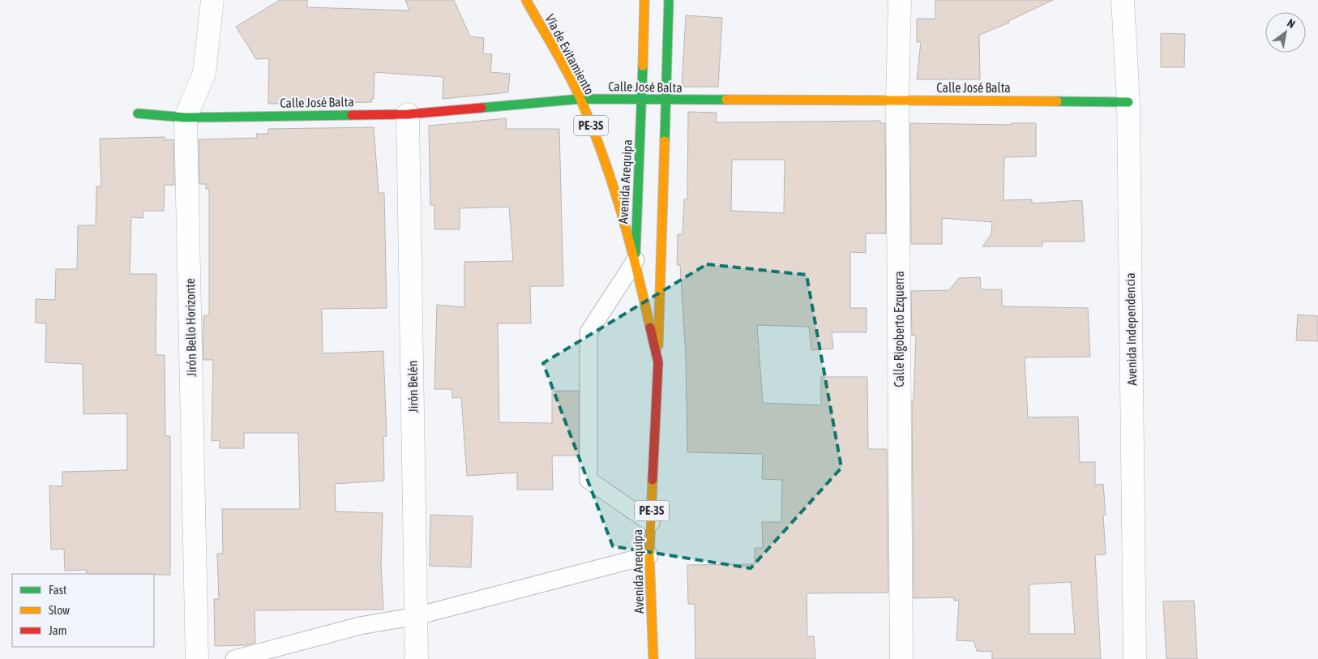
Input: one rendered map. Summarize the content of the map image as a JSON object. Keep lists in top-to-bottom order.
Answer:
{
  "streets": {
    "main road": [
      "Vía de Evitamiento",
      "Calle José Balta",
      "PE-3S",
      "Avenida Arequipa"
    ],
    "street": [
      "Jirón Bello Horizonte",
      "Calle Rigoberto Ezquerra",
      "Avenida Independencia",
      "Jirón Belén"
    ]
  },
  "crossings": [
    ["Vía de Evitamiento", "Calle José Balta"],
    ["Vía de Evitamiento", "Avenida Arequipa"],
    ["Calle José Balta", "Avenida Arequipa"],
    ["Calle José Balta", "Jirón Bello Horizonte"],
    ["Calle José Balta", "Calle Rigoberto Ezquerra"],
    ["Calle José Balta", "Avenida Independencia"],
    ["Calle José Balta", "Jirón Belén"]
  ],
  "legend": ["Fast", "Slow", "Jam"],
  "north": "top right"
}
